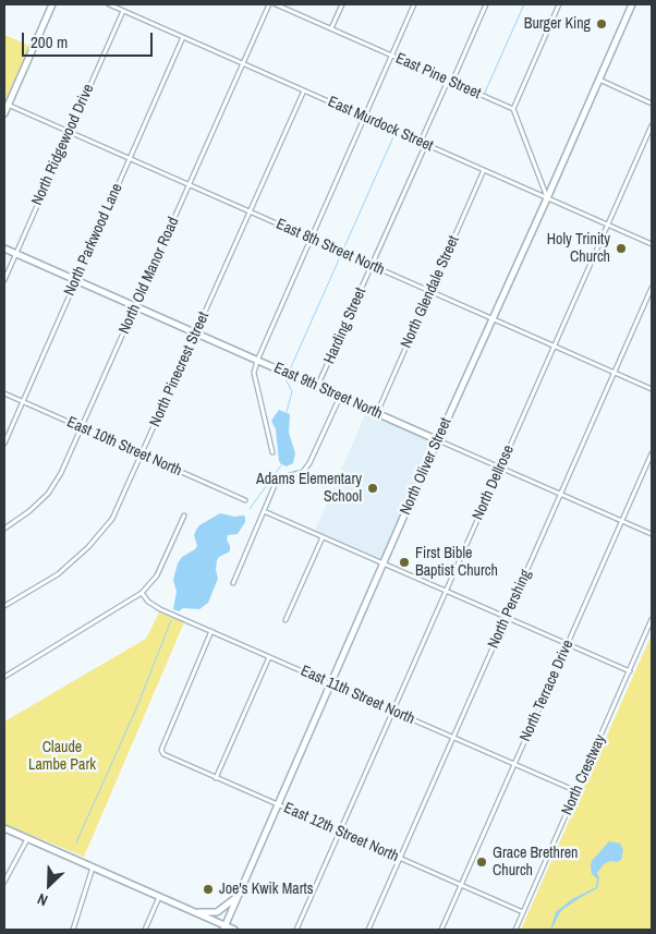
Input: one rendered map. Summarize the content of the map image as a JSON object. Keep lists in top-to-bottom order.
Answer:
{
  "streets": {
    "main road": ["East 9th Street North", "North Oliver Street"],
    "street": [
      "East Pine Street",
      "East Murdock Street",
      "North Ridgewood Drive",
      "North Parkwood Lane",
      "East 8th Street North",
      "North Old Manor Road",
      "North Glendale Street",
      "Harding Street",
      "North Pinecrest Street",
      "East 10th Street North",
      "North Dellrose",
      "North Pershing",
      "North Terrace Drive",
      "East 11th Street North",
      "North Crestway",
      "East 12th Street North"
    ]
  },
  "crossings": [
    ["East Murdock Street", "North Ridgewood Drive"],
    ["East Murdock Street", "North Parkwood Lane"],
    ["East Murdock Street", "North Old Manor Road"],
    ["East Murdock Street", "North Glendale Street"],
    ["East Murdock Street", "Harding Street"],
    ["East Murdock Street", "North Pinecrest Street"],
    ["East Murdock Street", "North Oliver Street"],
    ["East Murdock Street", "North Dellrose"],
    ["North Ridgewood Drive", "East 8th Street North"],
    ["North Ridgewood Drive", "East 9th Street North"],
    ["North Parkwood Lane", "East 8th Street North"],
    ["North Parkwood Lane", "East 9th Street North"],
    ["North Parkwood Lane", "East 10th Street North"],
    ["East 8th Street North", "North Old Manor Road"],
    ["East 8th Street North", "North Glendale Street"],
    ["East 8th Street North", "Harding Street"],
    ["East 8th Street North", "North Pinecrest Street"],
    ["East 8th Street North", "North Oliver Street"],
    ["East 8th Street North", "North Dellrose"],
    ["East 8th Street North", "North Pershing"],
    ["North Old Manor Road", "East 9th Street North"],
    ["North Old Manor Road", "East 10th Street North"],
    ["North Glendale Street", "East 9th Street North"],
    ["Harding Street", "East 9th Street North"],
    ["North Pinecrest Street", "East 9th Street North"],
    ["North Pinecrest Street", "East 10th Street North"],
    ["East 9th Street North", "North Oliver Street"],
    ["East 9th Street North", "North Dellrose"],
    ["East 9th Street North", "North Pershing"],
    ["East 9th Street North", "North Terrace Drive"],
    ["North Oliver Street", "East 11th Street North"],
    ["North Oliver Street", "East 12th Street North"],
    ["North Dellrose", "East 11th Street North"],
    ["North Dellrose", "East 12th Street North"],
    ["North Pershing", "East 11th Street North"],
    ["North Pershing", "East 12th Street North"],
    ["North Terrace Drive", "East 11th Street North"],
    ["North Terrace Drive", "East 12th Street North"],
    ["East 11th Street North", "North Crestway"],
    ["East 11th Street North", "East 12th Street North"],
    ["North Crestway", "East 12th Street North"]
  ],
  "parks": ["Claude Lambe Park"],
  "places": [
    "Burger King",
    "Holy Trinity Church",
    "Adams Elementary School",
    "First Bible Baptist Church",
    "Grace Brethren Church",
    "Joe's Kwik Marts"
  ],
  "scale_bar": "200 m",
  "north": "bottom left"
}
